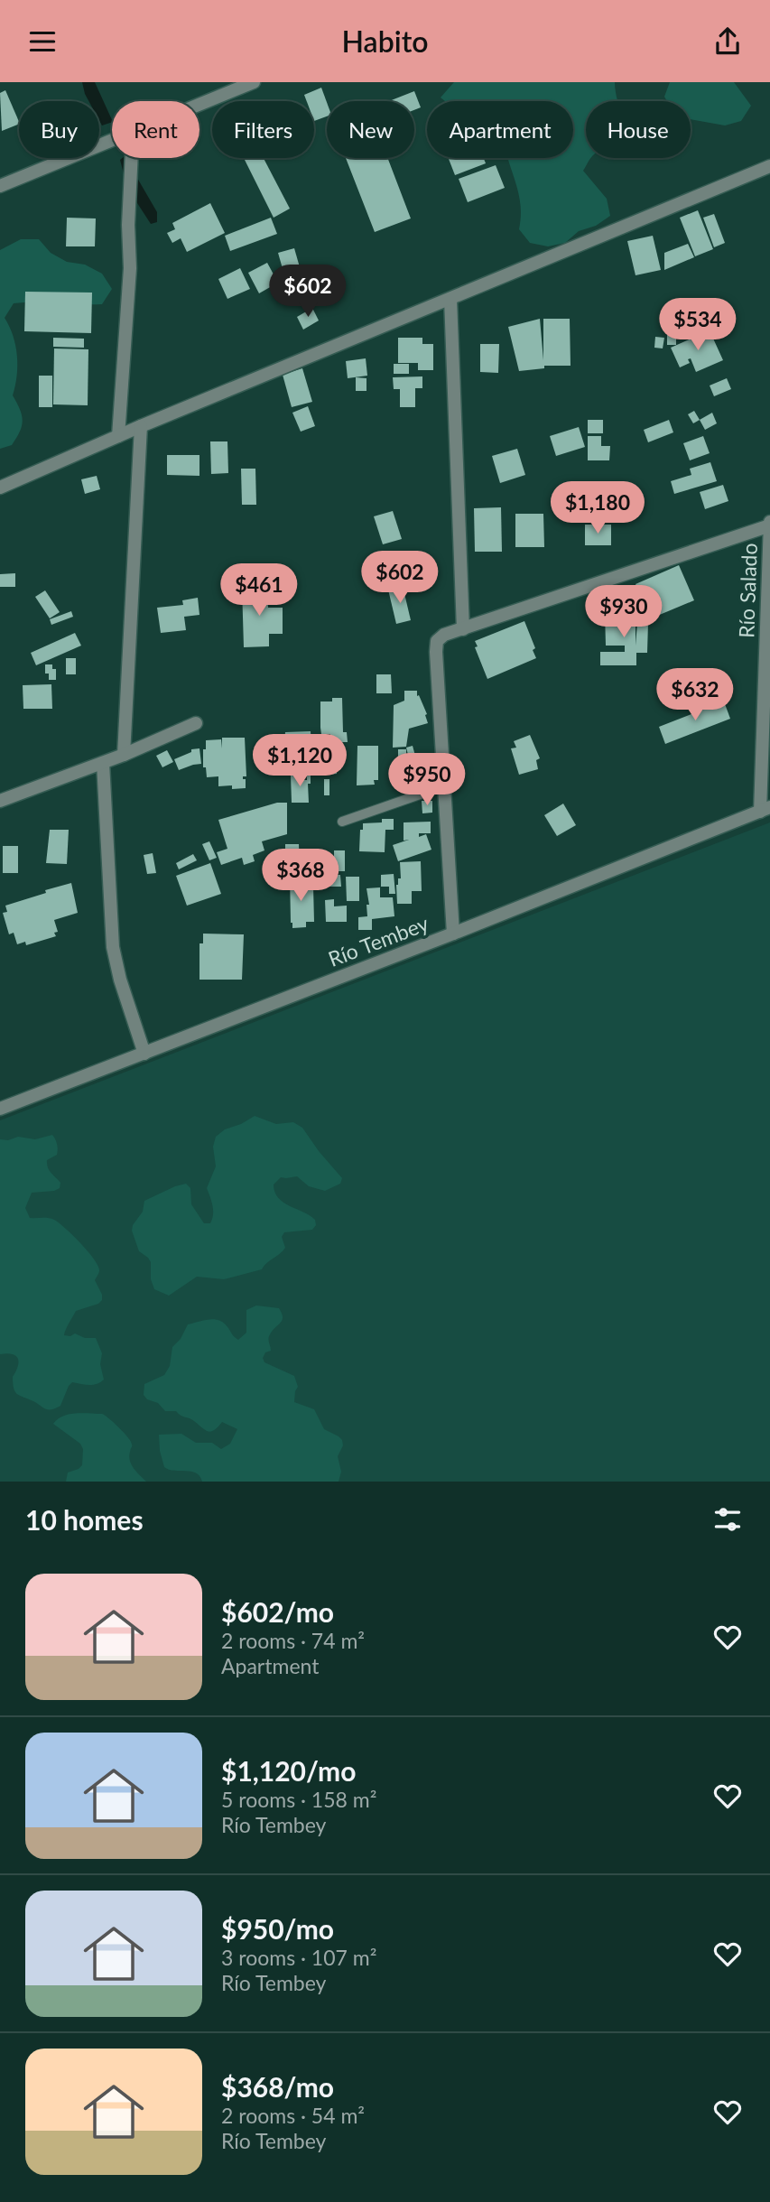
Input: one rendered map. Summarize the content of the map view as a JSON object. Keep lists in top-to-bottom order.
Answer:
{
  "streets": {
    "street": ["Río Salado", "Río Tembey"]
  },
  "crossings": [
    ["Río Salado", "Río Tembey"]
  ],
  "page": {
    "header": "Habito",
    "chip": [
      "Buy",
      "Rent",
      "Filters",
      "New",
      "Apartment",
      "House"
    ],
    "price": [
      "$602",
      "$534",
      "$1,180",
      "$602",
      "$461",
      "$930",
      "$632",
      "$1,120",
      "$950",
      "$368"
    ],
    "heading": "10 homes",
    "list": [
      {
        "name": "$602/mo",
        "note": "2 rooms · 74 m² · Apartment"
      },
      {
        "name": "$1,120/mo",
        "note": "5 rooms · 158 m² · Río Tembey"
      },
      {
        "name": "$950/mo",
        "note": "3 rooms · 107 m² · Río Tembey"
      },
      {
        "name": "$368/mo",
        "note": "2 rooms · 54 m² · Río Tembey"
      }
    ]
  }
}
